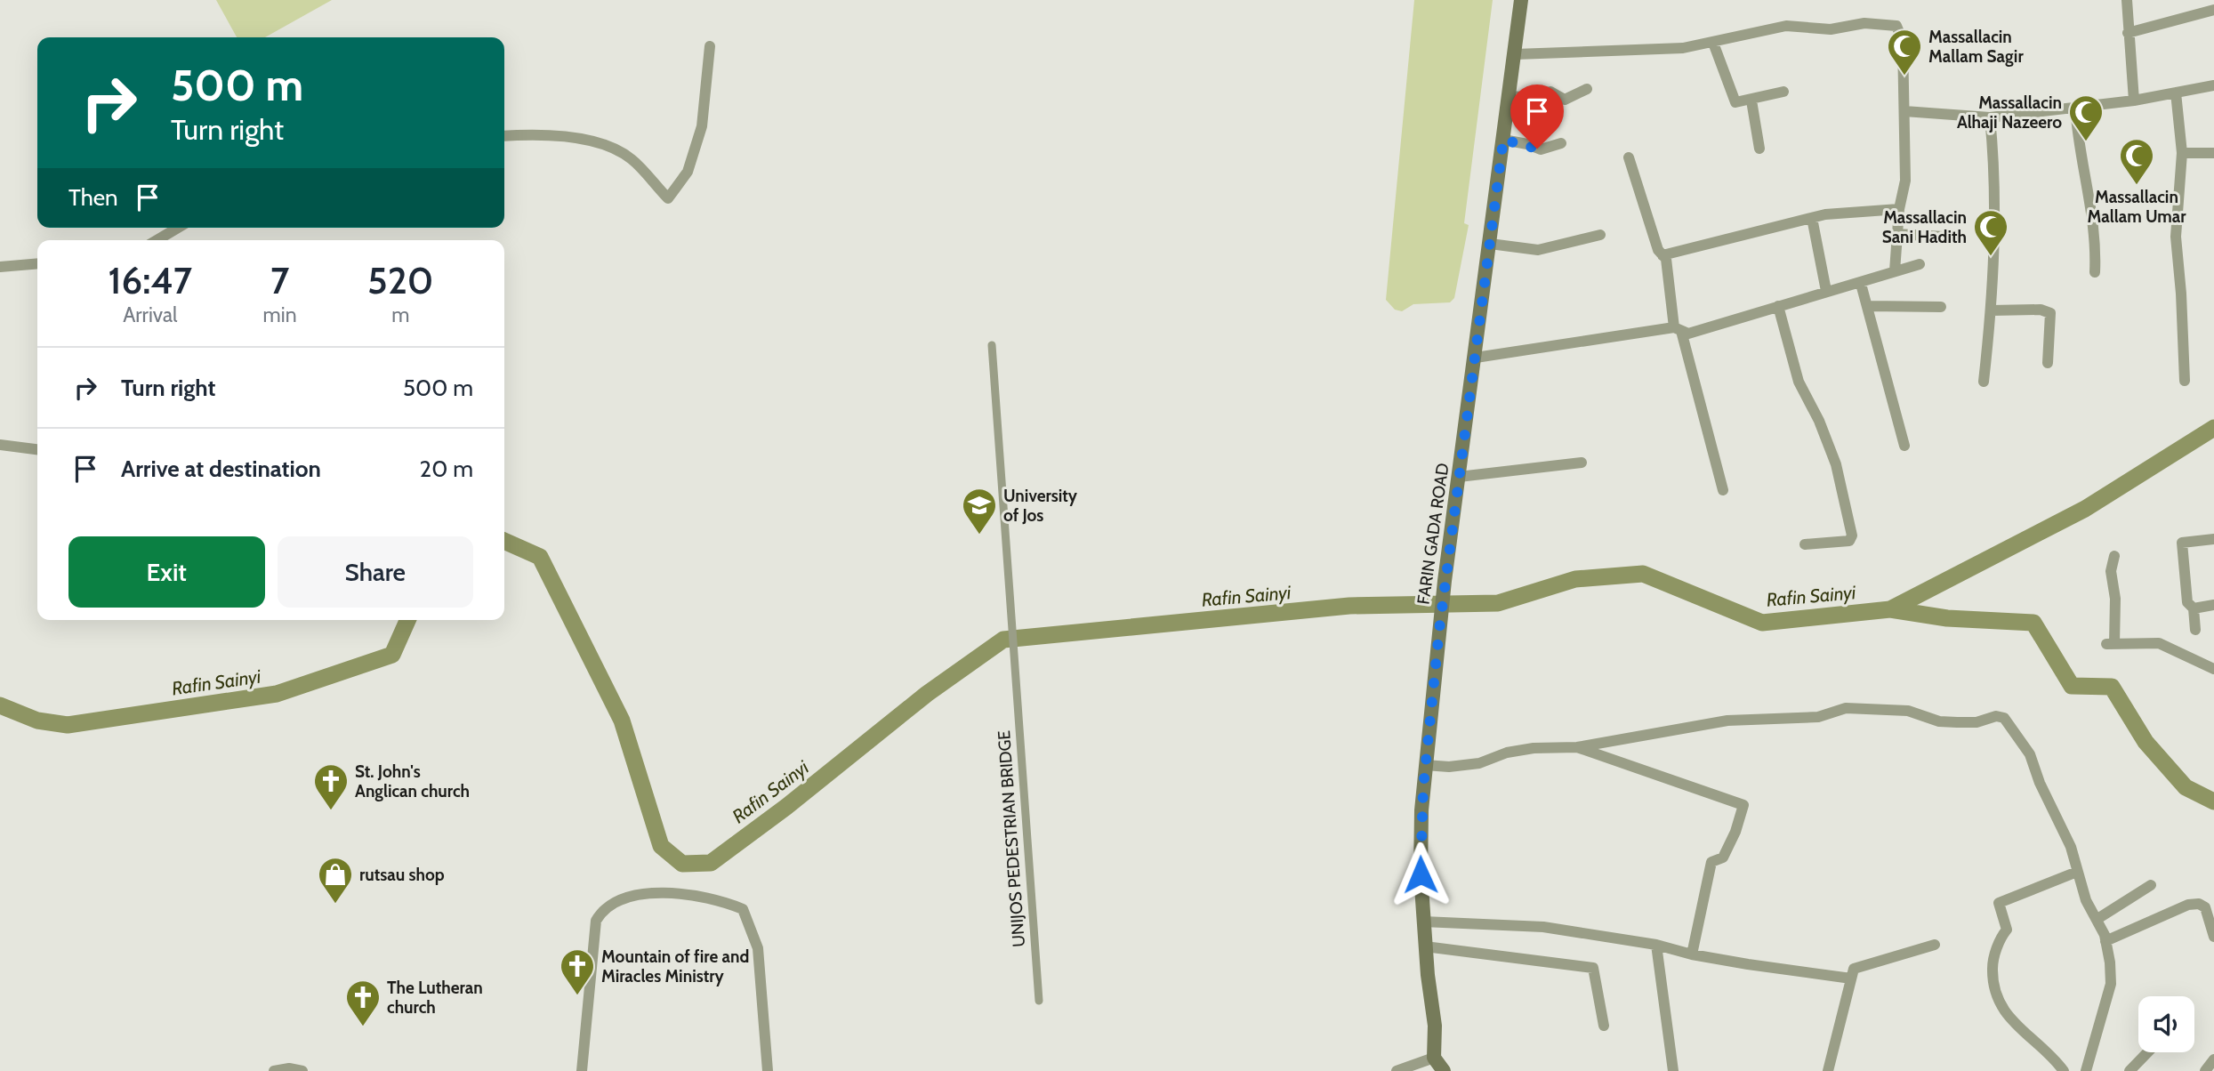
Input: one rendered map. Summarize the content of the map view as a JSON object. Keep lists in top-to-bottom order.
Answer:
{
  "streets": {
    "main road": ["FARIN GADA ROAD"],
    "street": ["UNIJOS PEDESTRIAN BRIDGE"]
  },
  "water": ["Rafin Sainyi"],
  "places": {
    "mosque": [
      "Massallacin Mallam Sagir",
      "Massallacin Alhaji Nazeero",
      "Massallacin Mallam Umar",
      "Massallacin Sani Hadith"
    ],
    "school or university": ["University of Jos"],
    "church": ["St. John's Anglican church", "Mountain of fire and Miracles Ministry", "The Lutheran church"],
    "shop": ["rutsau shop"]
  },
  "page": {
    "turn": ["500 m", "Turn right"],
    "then": "Then",
    "eta": [
      "16:47",
      "Arrival",
      "7",
      "min",
      "520",
      "m"
    ],
    "list": [
      {
        "name": "Turn right",
        "value": "500 m"
      },
      {
        "name": "Arrive at destination",
        "value": "20 m"
      }
    ],
    "buttons": ["Exit", "Share"]
  }
}
